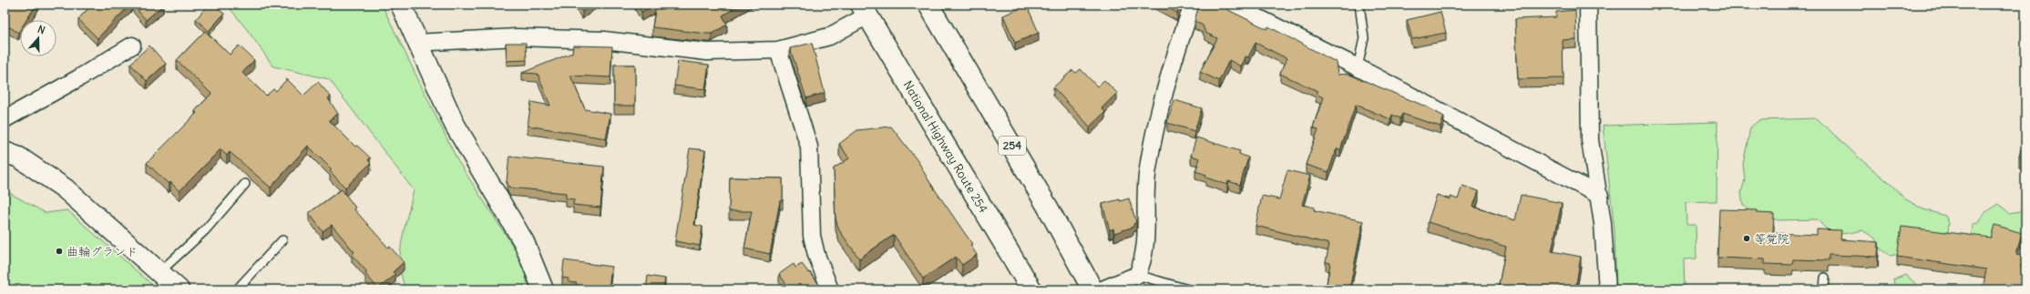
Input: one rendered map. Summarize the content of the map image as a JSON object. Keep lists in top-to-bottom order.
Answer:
{
  "streets": {
    "main road": ["254", "National Highway Route 254"]
  },
  "places": ["等覚院", "曲輪グランド"],
  "north": "top"
}
